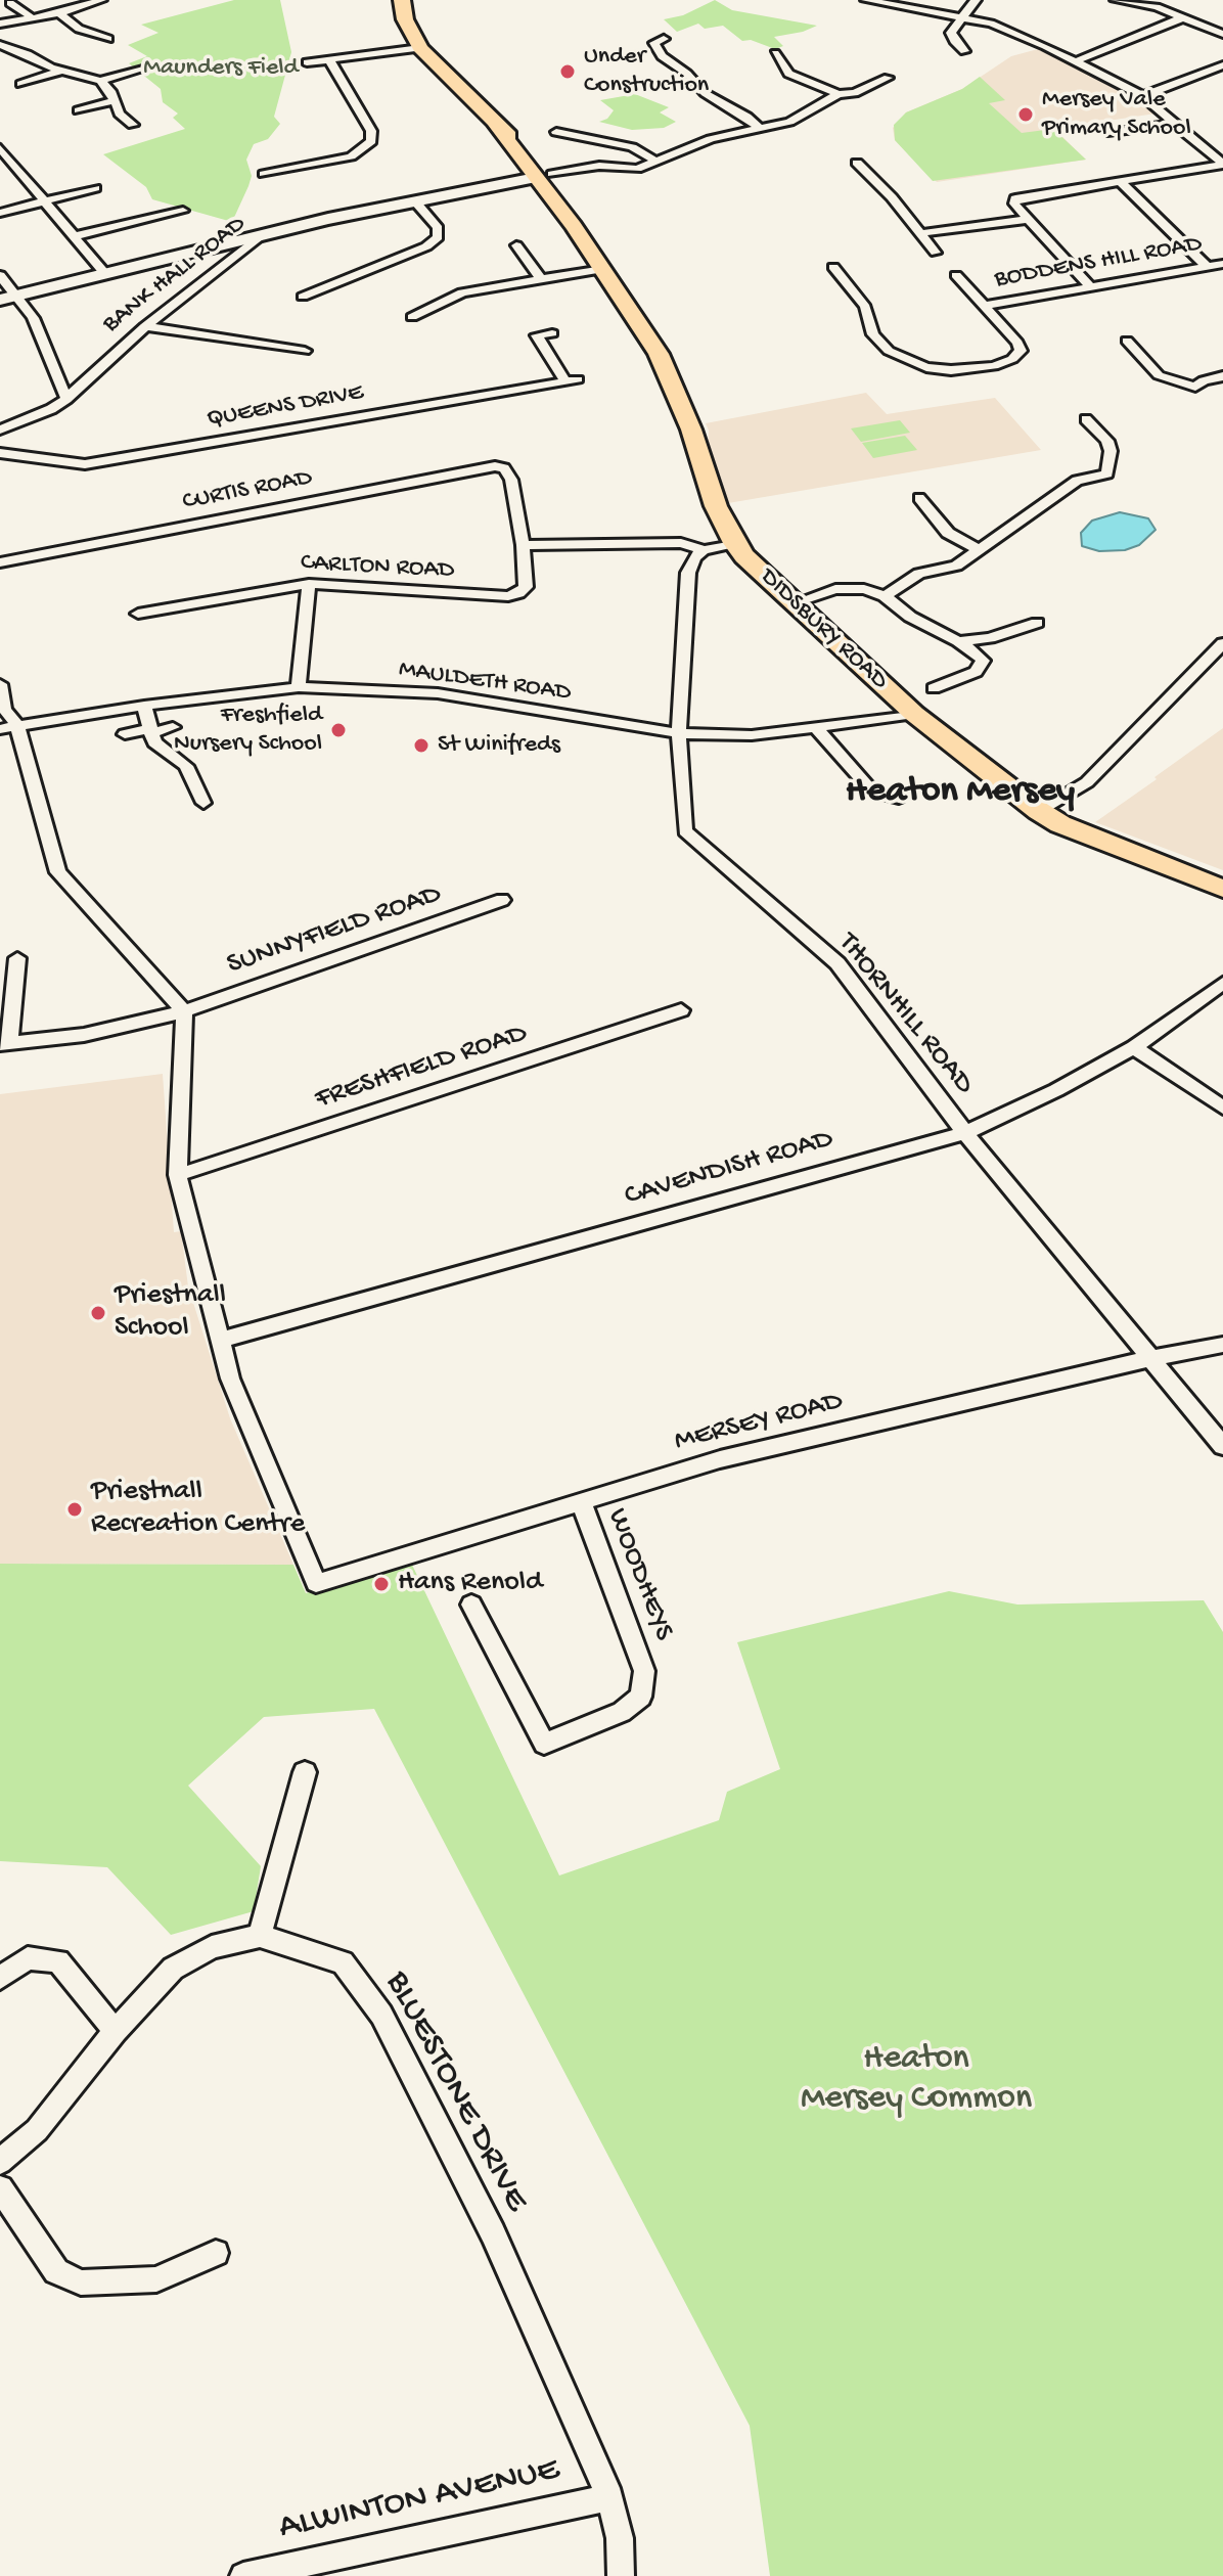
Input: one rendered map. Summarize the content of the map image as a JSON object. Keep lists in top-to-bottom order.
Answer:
{
  "streets": {
    "main road": ["BANK HALL ROAD", "DIDSBURY ROAD"],
    "street": [
      "BODDENS HILL ROAD",
      "QUEENS DRIVE",
      "CURTIS ROAD",
      "CARLTON ROAD",
      "MAULDETH ROAD",
      "SUNNYFIELD ROAD",
      "THORNHILL ROAD",
      "FRESHFIELD ROAD",
      "CAVENDISH ROAD",
      "MERSEY ROAD",
      "WOODHEYS",
      "BLUESTONE DRIVE",
      "ALWINTON AVENUE"
    ]
  },
  "crossings": [
    ["BANK HALL ROAD", "DIDSBURY ROAD"],
    ["CURTIS ROAD", "CARLTON ROAD"],
    ["DIDSBURY ROAD", "MAULDETH ROAD"],
    ["MAULDETH ROAD", "THORNHILL ROAD"],
    ["THORNHILL ROAD", "CAVENDISH ROAD"],
    ["THORNHILL ROAD", "MERSEY ROAD"],
    ["CAVENDISH ROAD", "MERSEY ROAD"],
    ["MERSEY ROAD", "WOODHEYS"],
    ["BLUESTONE DRIVE", "ALWINTON AVENUE"]
  ],
  "districts": ["Heaton Mersey"],
  "parks": ["Maunders Field", "Heaton Mersey Common"],
  "places": [
    "Under Construction",
    "Mersey Vale Primary School",
    "Freshfield Nursery School",
    "St Winifreds",
    "Priestnall School",
    "Priestnall Recreation Centre",
    "Hans Renold"
  ]
}
